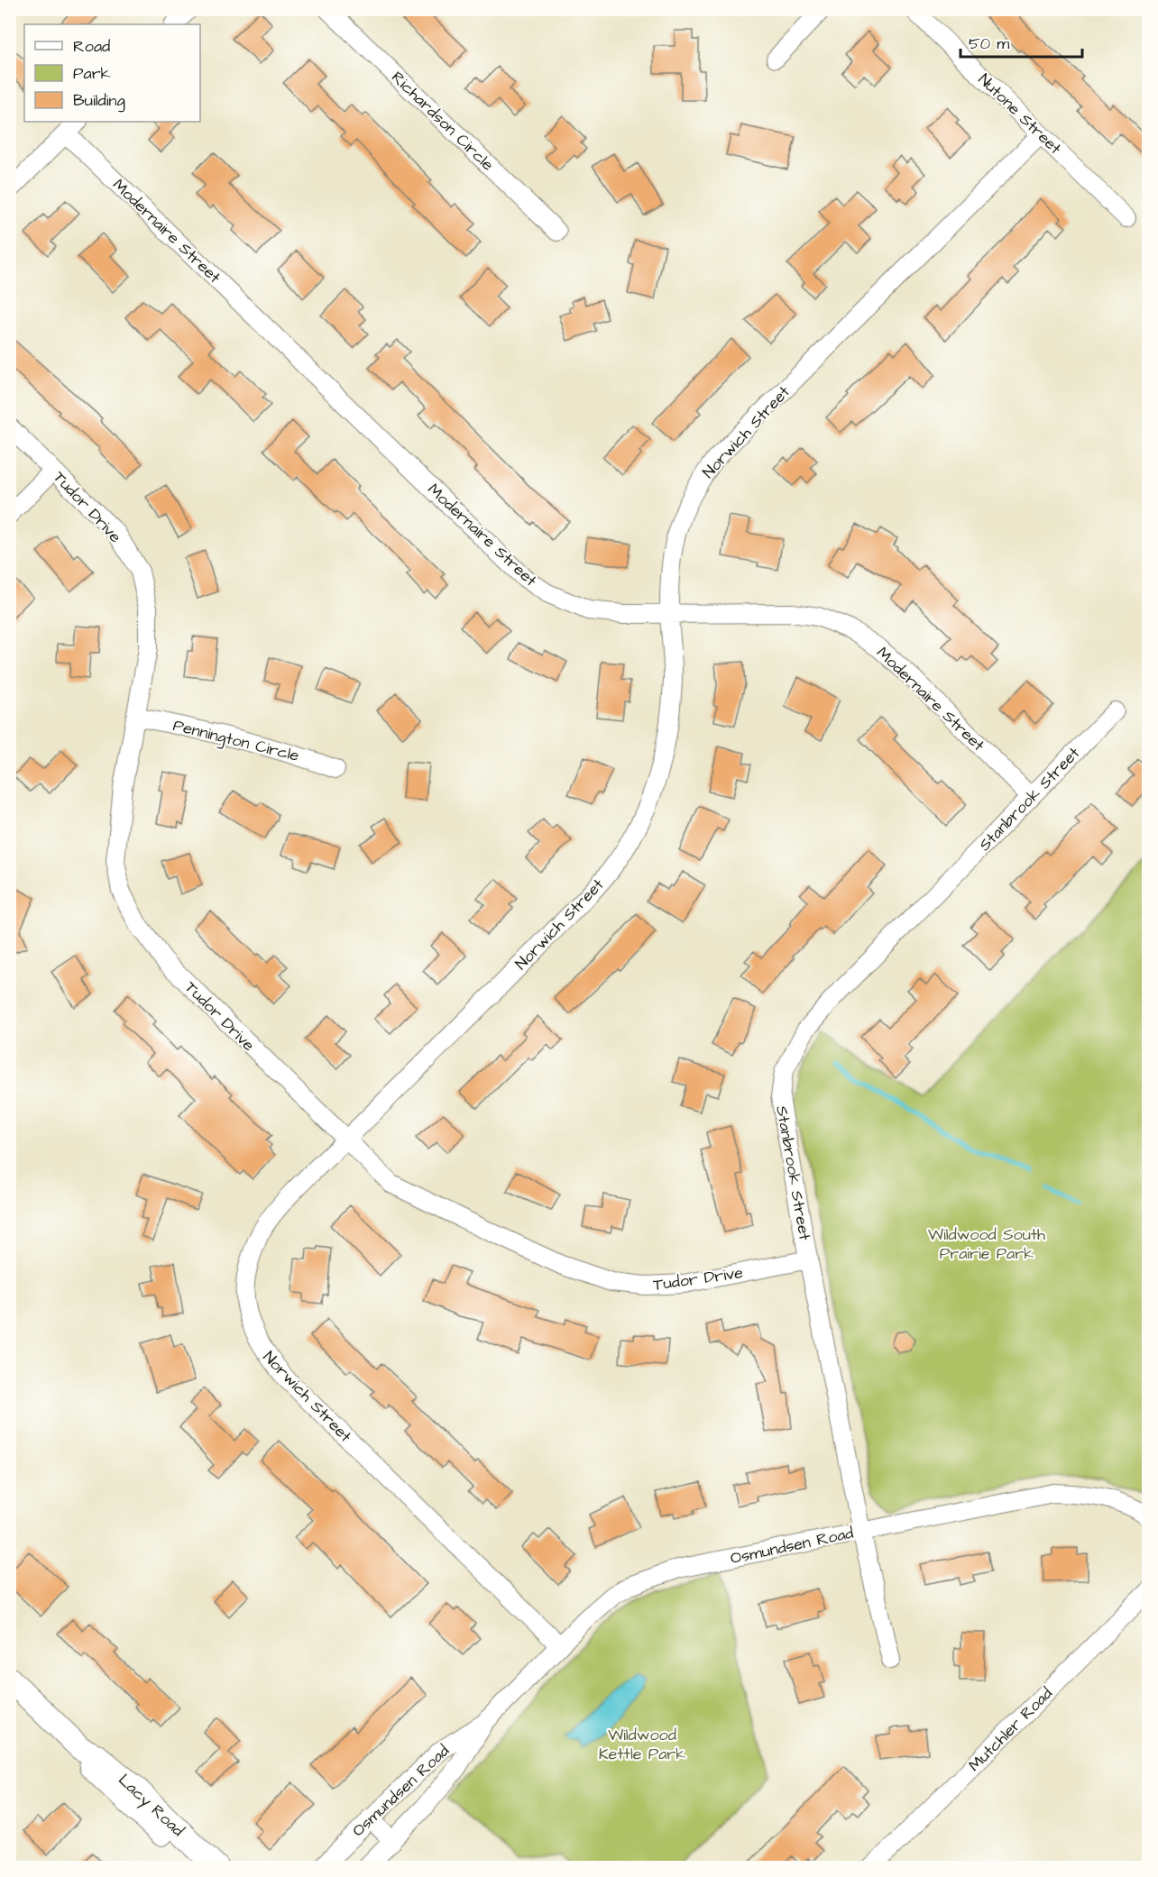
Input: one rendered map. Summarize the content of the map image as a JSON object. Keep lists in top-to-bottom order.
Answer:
{
  "streets": {
    "street": [
      "Nutone Street",
      "Richardson Circle",
      "Modernaire Street",
      "Norwich Street",
      "Tudor Drive",
      "Pennington Circle",
      "Stanbrook Street",
      "Osmundsen Road",
      "Mutchler Road",
      "Lacy Road"
    ]
  },
  "crossings": [
    ["Nutone Street", "Norwich Street"],
    ["Modernaire Street", "Norwich Street"],
    ["Modernaire Street", "Stanbrook Street"],
    ["Norwich Street", "Tudor Drive"],
    ["Norwich Street", "Osmundsen Road"],
    ["Tudor Drive", "Pennington Circle"],
    ["Tudor Drive", "Stanbrook Street"],
    ["Stanbrook Street", "Osmundsen Road"]
  ],
  "parks": ["Wildwood South Prairie Park", "Wildwood Kettle Park"],
  "legend": ["Road", "Park", "Building"],
  "scale_bar": "50 m"
}
